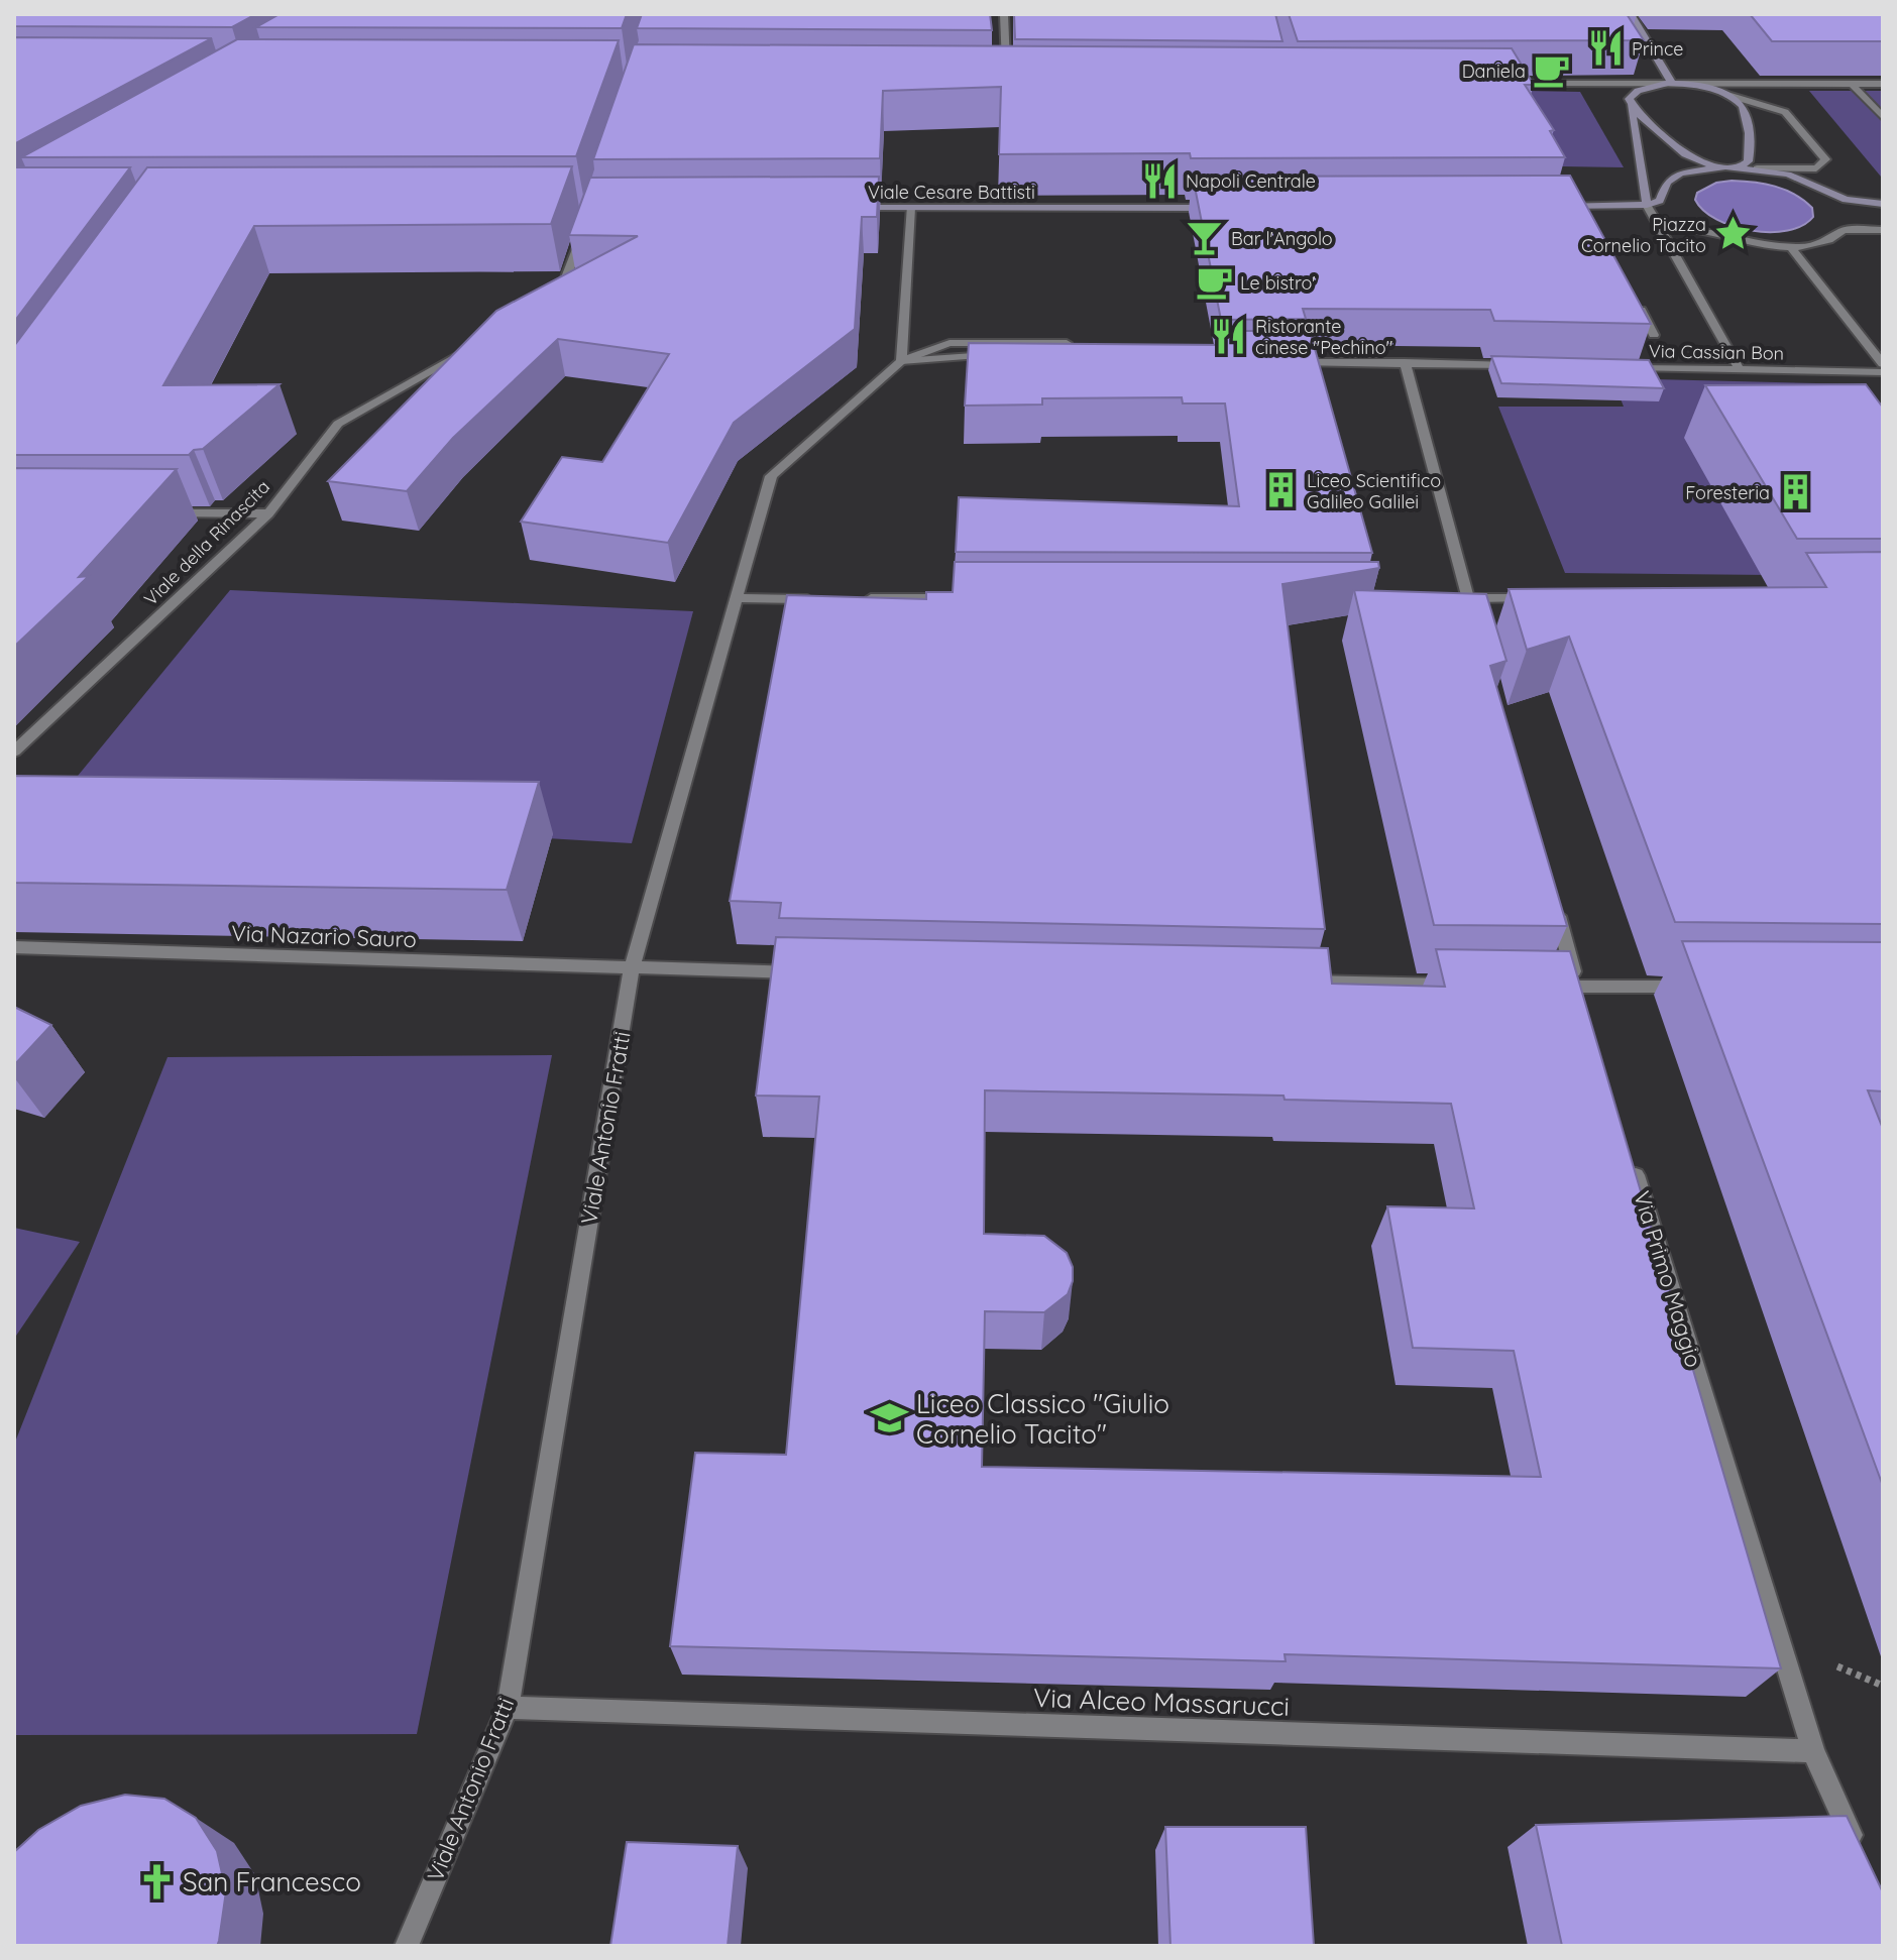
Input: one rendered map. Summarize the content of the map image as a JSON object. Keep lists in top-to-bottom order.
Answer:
{
  "streets": {
    "street": [
      "Viale Cesare Battisti",
      "Via Cassian Bon",
      "Viale della Rinascita",
      "Via Nazario Sauro",
      "Viale Antonio Fratti",
      "Via Primo Maggio",
      "Via Alceo Massarucci"
    ]
  },
  "crossings": [
    ["Via Nazario Sauro", "Viale Antonio Fratti"],
    ["Viale Antonio Fratti", "Via Alceo Massarucci"],
    ["Via Primo Maggio", "Via Alceo Massarucci"]
  ],
  "places": {
    "restaurant": ["Prince", "Napoli Centrale", "Ristorante cinese \"Pechino\""],
    "cafe": ["Daniela", "Le bistro'"],
    "place": ["Piazza Cornelio Tacito"],
    "bar": ["Bar l'Angolo"],
    "building": ["Liceo Scientifico Galileo Galilei", "Foresteria"],
    "school or university": ["Liceo Classico \"Giulio Cornelio Tacito\""],
    "church": ["San Francesco"]
  }
}
